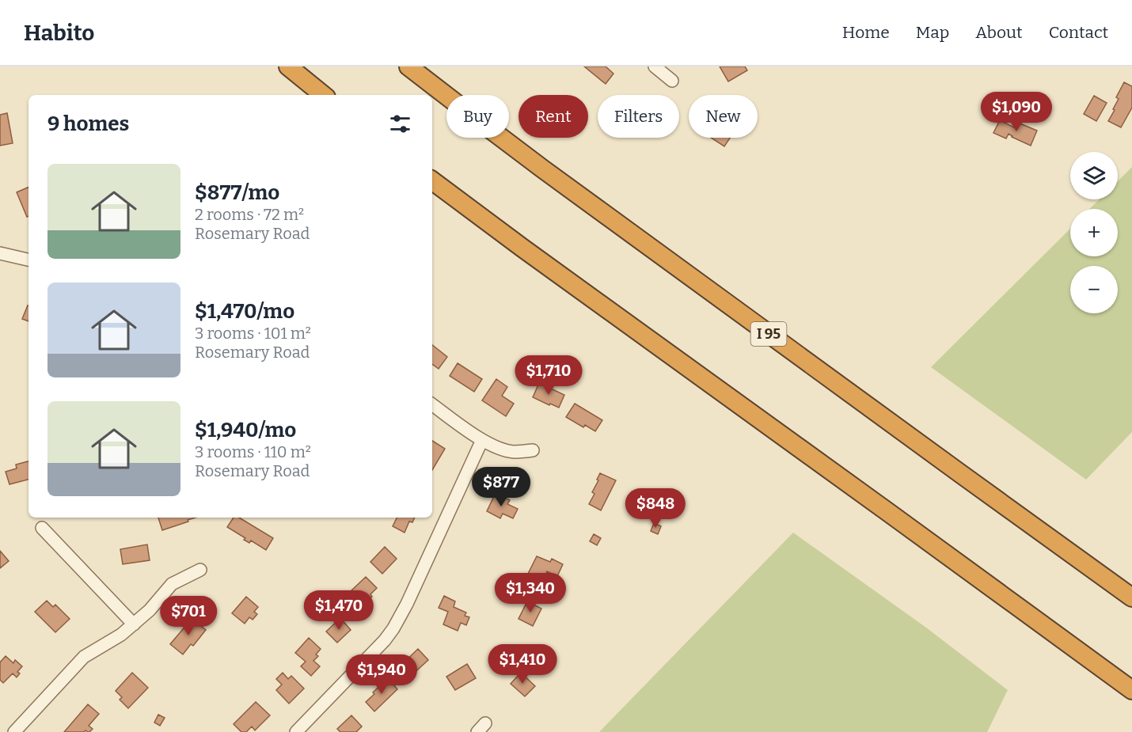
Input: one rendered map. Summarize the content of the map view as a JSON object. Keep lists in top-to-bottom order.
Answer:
{
  "streets": {
    "highway": ["I 95"]
  },
  "page": {
    "header": "Habito",
    "nav": [
      "Home",
      "Map",
      "About",
      "Contact"
    ],
    "price": [
      "$1,090",
      "$1,710",
      "$877",
      "$848",
      "$1,340",
      "$1,470",
      "$701",
      "$1,410",
      "$1,940"
    ],
    "chip": [
      "Buy",
      "Rent",
      "Filters",
      "New"
    ],
    "heading": "9 homes",
    "map_buttons": ["+", "−"],
    "list": [
      {
        "name": "$877/mo",
        "note": "2 rooms · 72 m² · Rosemary Road"
      },
      {
        "name": "$1,470/mo",
        "note": "3 rooms · 101 m² · Rosemary Road"
      },
      {
        "name": "$1,940/mo",
        "note": "3 rooms · 110 m² · Rosemary Road"
      }
    ]
  }
}
